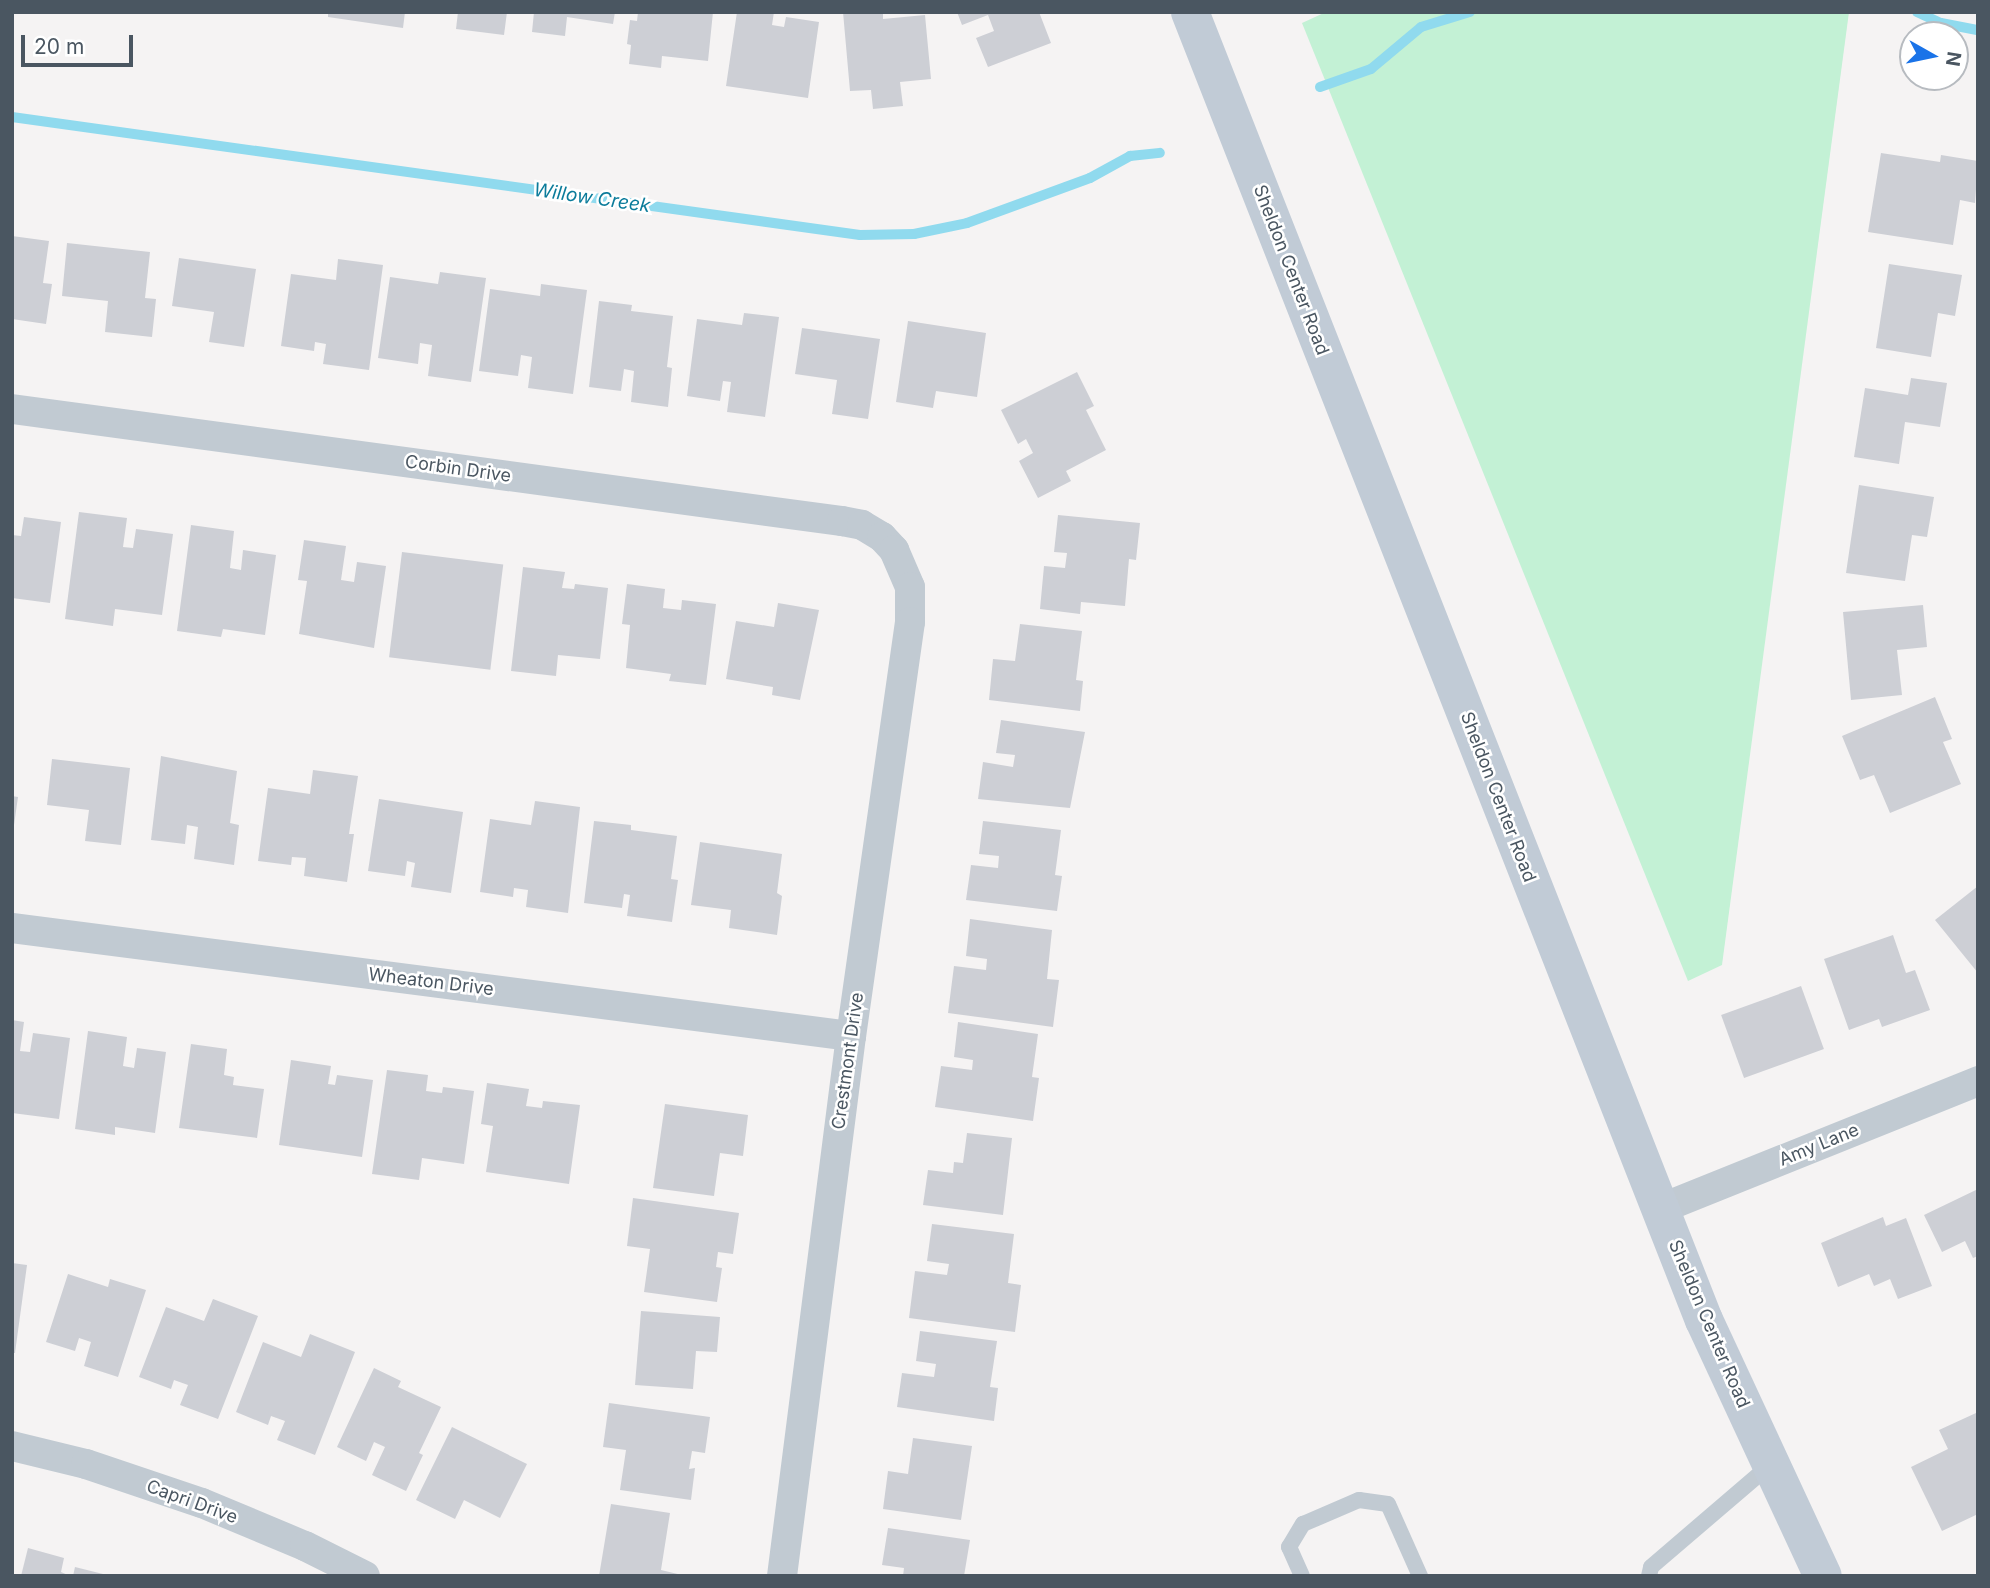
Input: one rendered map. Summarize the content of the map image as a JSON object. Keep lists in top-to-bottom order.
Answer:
{
  "streets": {
    "main road": ["Sheldon Center Road"],
    "street": [
      "Corbin Drive",
      "Wheaton Drive",
      "Crestmont Drive",
      "Amy Lane",
      "Capri Drive"
    ]
  },
  "crossings": [
    ["Sheldon Center Road", "Amy Lane"],
    ["Corbin Drive", "Crestmont Drive"],
    ["Wheaton Drive", "Crestmont Drive"]
  ],
  "water": ["Willow Creek"],
  "scale_bar": "20 m",
  "north": "right"
}
